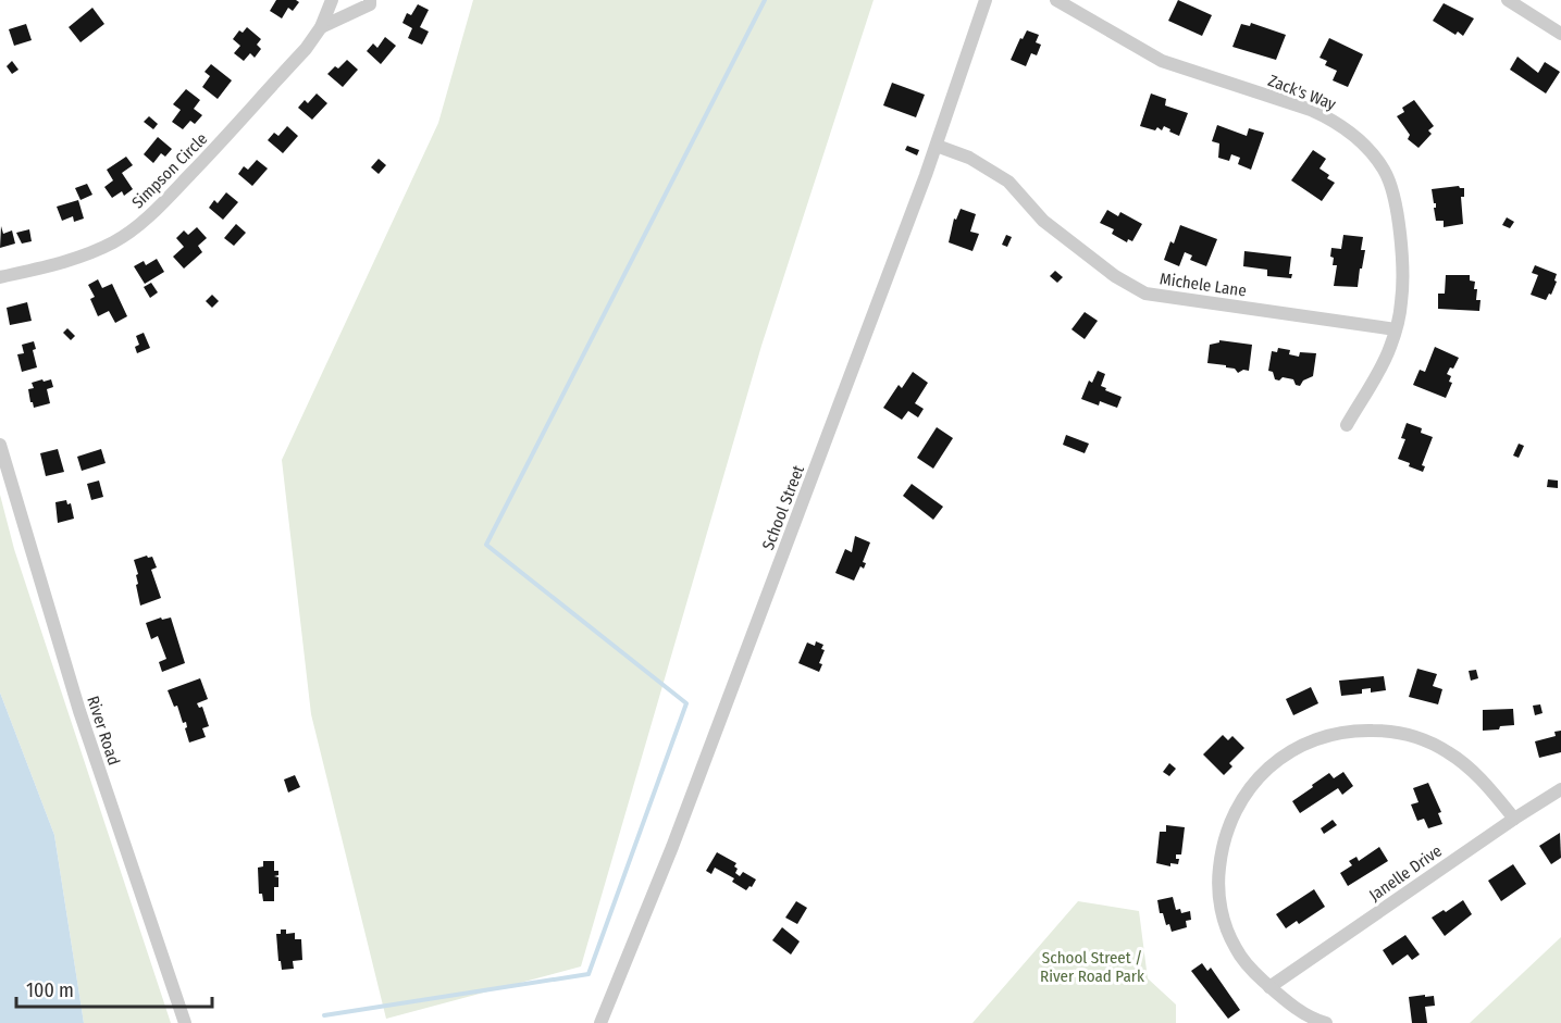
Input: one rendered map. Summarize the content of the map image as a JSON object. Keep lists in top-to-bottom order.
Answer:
{
  "streets": {
    "street": [
      "Zack's Way",
      "Simpson Circle",
      "Michele Lane",
      "School Street",
      "River Road",
      "Janelle Drive"
    ]
  },
  "crossings": [
    ["Zack's Way", "Michele Lane"],
    ["Michele Lane", "School Street"]
  ],
  "parks": ["School Street / River Road Park"],
  "scale_bar": "100 m"
}
